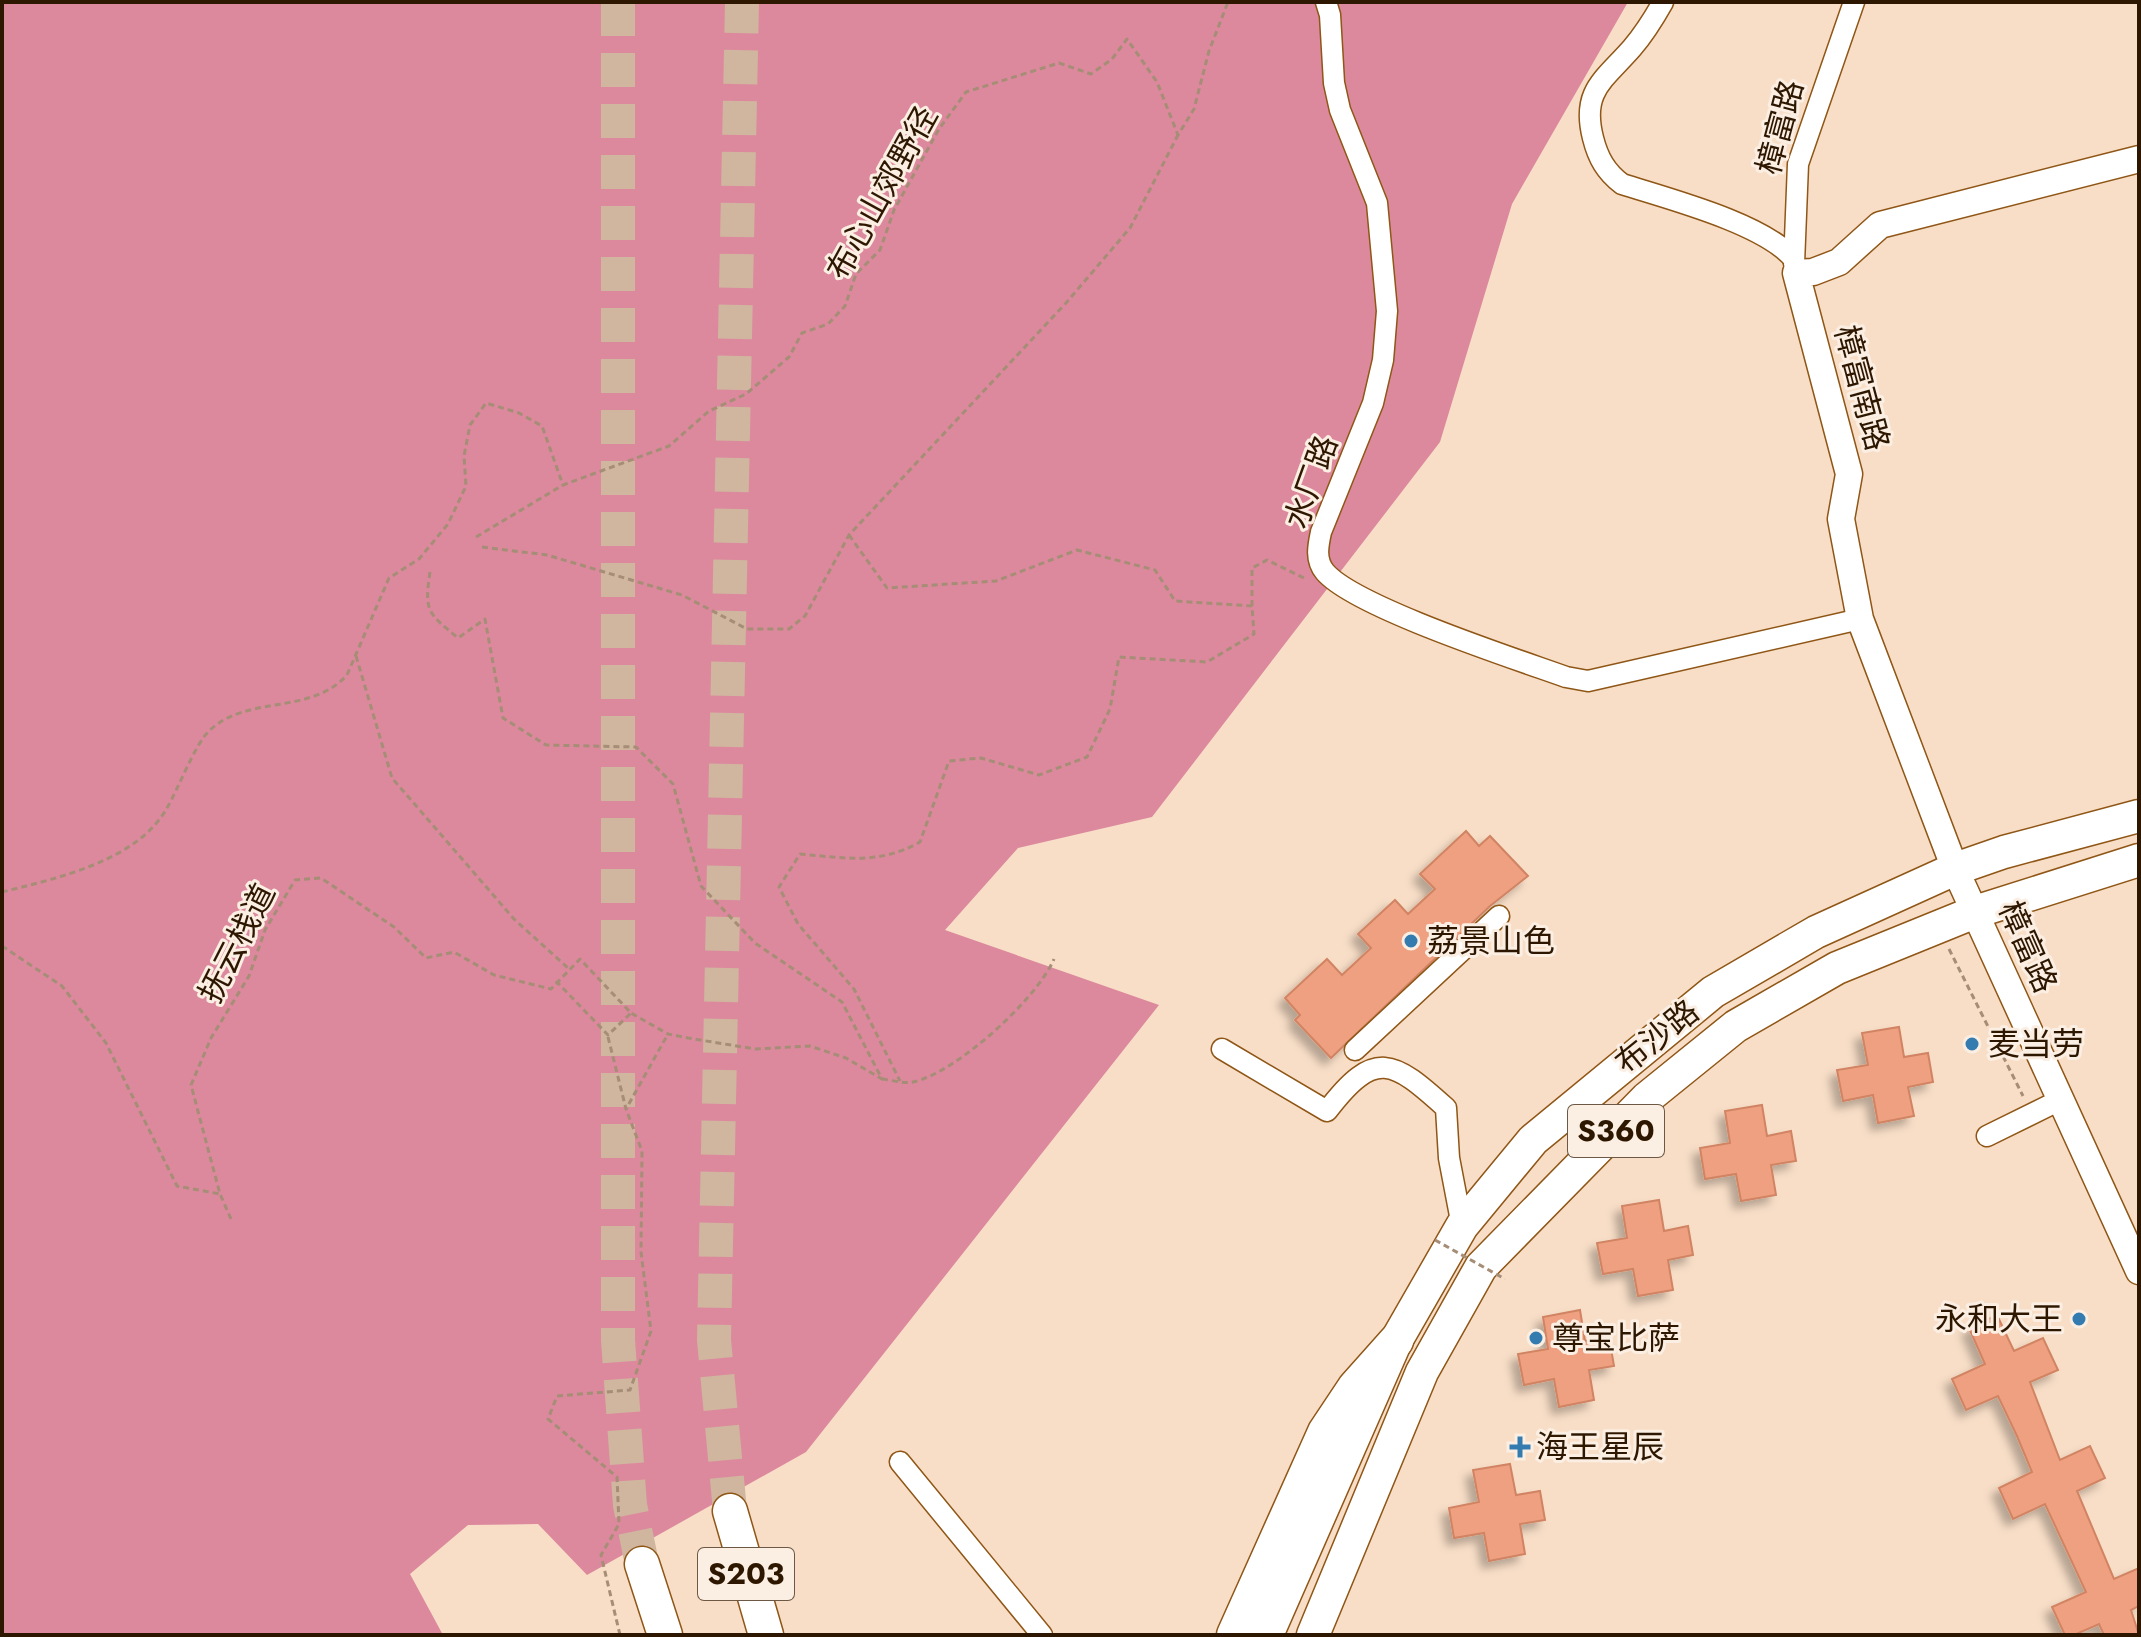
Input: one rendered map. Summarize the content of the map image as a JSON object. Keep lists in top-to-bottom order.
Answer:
{
  "streets": {
    "highway": ["S203"],
    "main road": ["布沙路", "S360"],
    "street": ["樟富路", "樟富南路", "水厂路"],
    "path": ["布心山郊野径", "抚云栈道"]
  },
  "crossings": [
    ["樟富路", "樟富南路"],
    ["樟富路", "布沙路"],
    ["樟富南路", "布沙路"]
  ],
  "places": {
    "other": [
      "荔景山色",
      "麦当劳",
      "永和大王",
      "尊宝比萨"
    ],
    "health": ["海王星辰"]
  }
}
